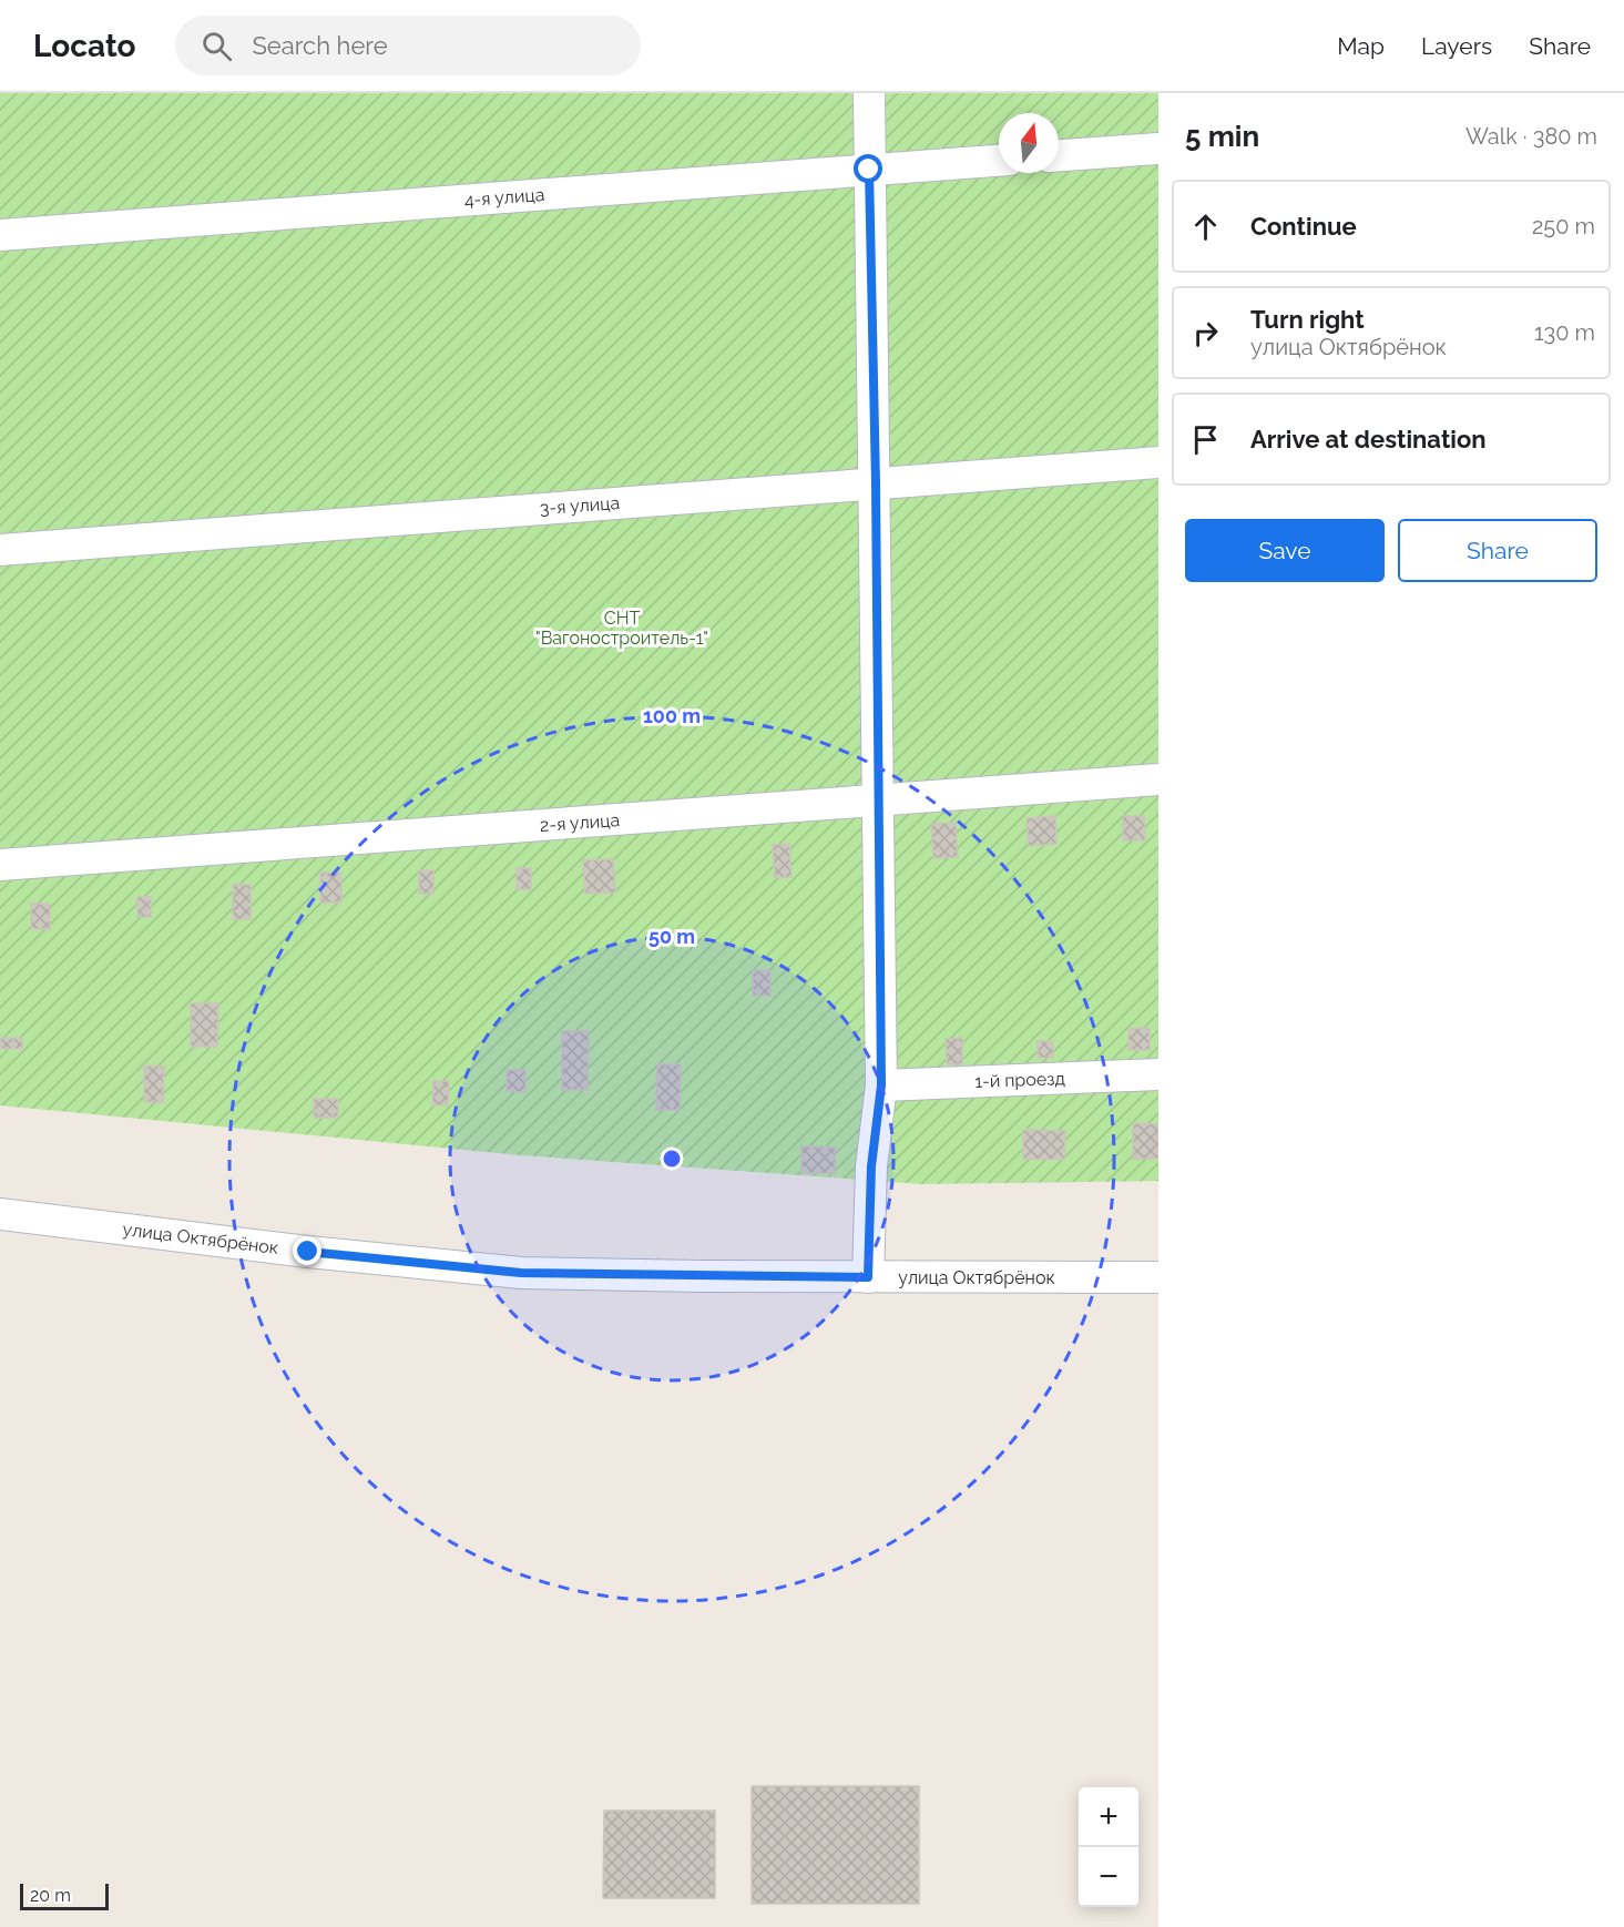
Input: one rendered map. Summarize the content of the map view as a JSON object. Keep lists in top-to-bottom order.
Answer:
{
  "streets": {
    "street": [
      "4-я улица",
      "3-я улица",
      "2-я улица",
      "1-й проезд",
      "улица Октябрёнок"
    ]
  },
  "parks": ["СНТ \"Вагоностроитель-1\""],
  "scale_bar": "20 m",
  "north": "top",
  "page": {
    "header": "Locato",
    "search": "Search here",
    "nav": ["Map", "Layers", "Share"],
    "heading": ["5 min", "Walk · 380 m"],
    "list": [
      ["Continue", "250 m"],
      ["Turn right", "улица Октябрёнок", "130 m"],
      "Arrive at destination"
    ],
    "buttons": ["Save", "Share"],
    "map_buttons": ["+", "−"],
    "scale": "20 m"
  },
  "rings": ["100 m", "50 m"]
}
